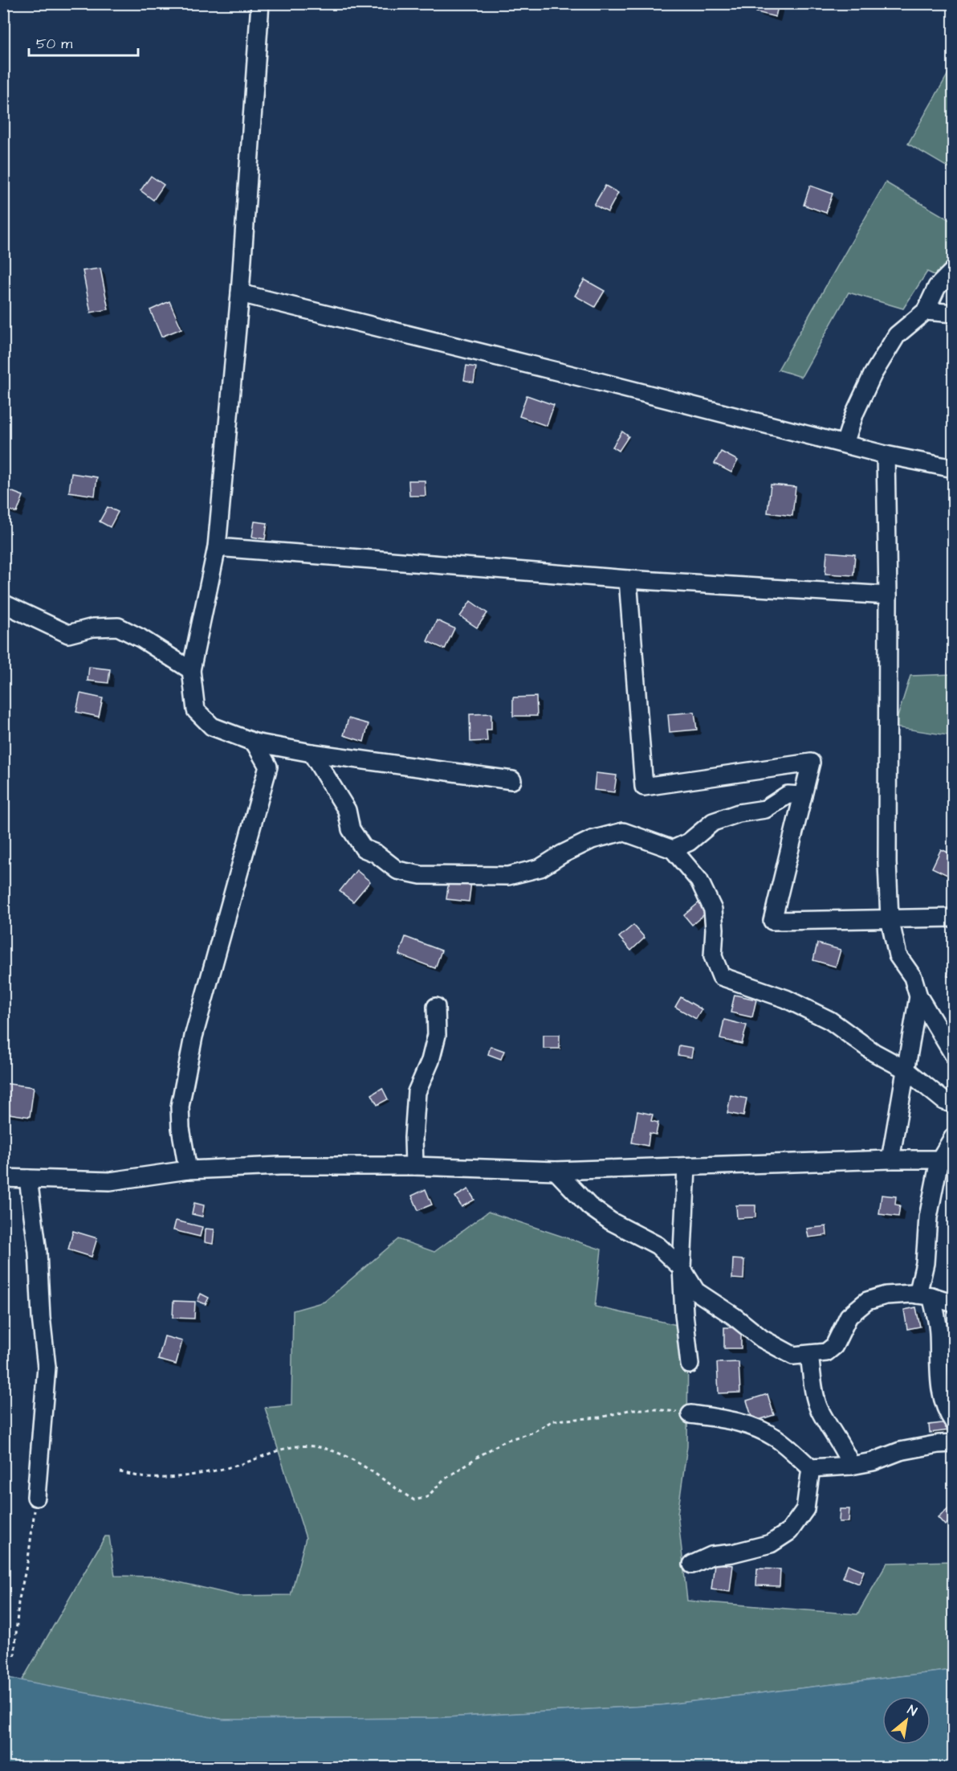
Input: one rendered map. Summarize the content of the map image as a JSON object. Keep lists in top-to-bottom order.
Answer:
{
  "scale_bar": "50 m",
  "north": "top right"
}
